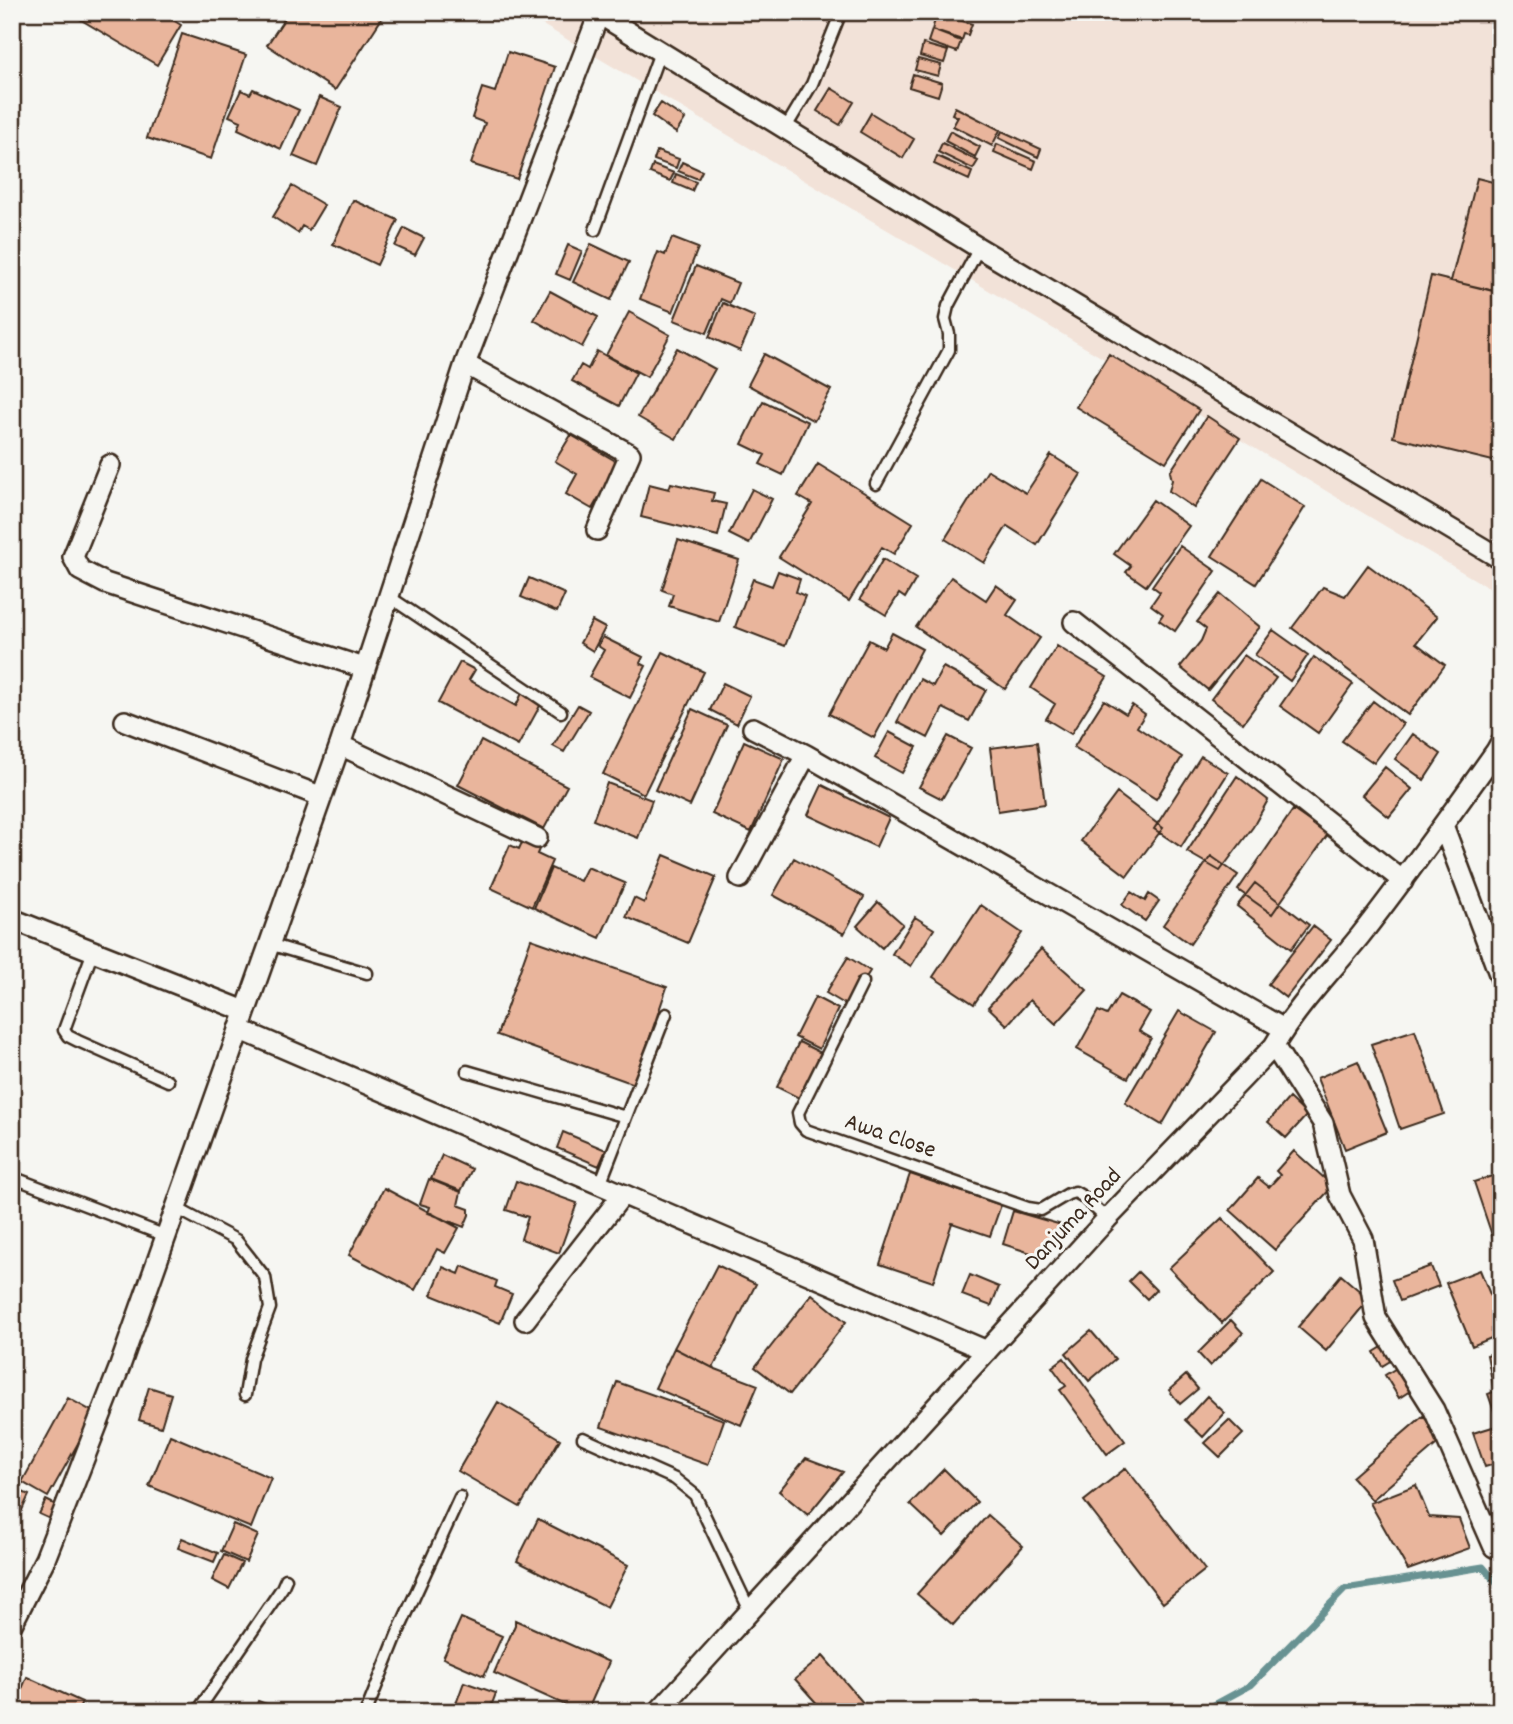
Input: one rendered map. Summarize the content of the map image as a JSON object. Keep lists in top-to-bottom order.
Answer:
{
  "streets": {
    "street": ["Danjuma Road"],
    "lane": ["Awa Close"]
  },
  "crossings": [
    ["Awa Close", "Danjuma Road"]
  ]
}
